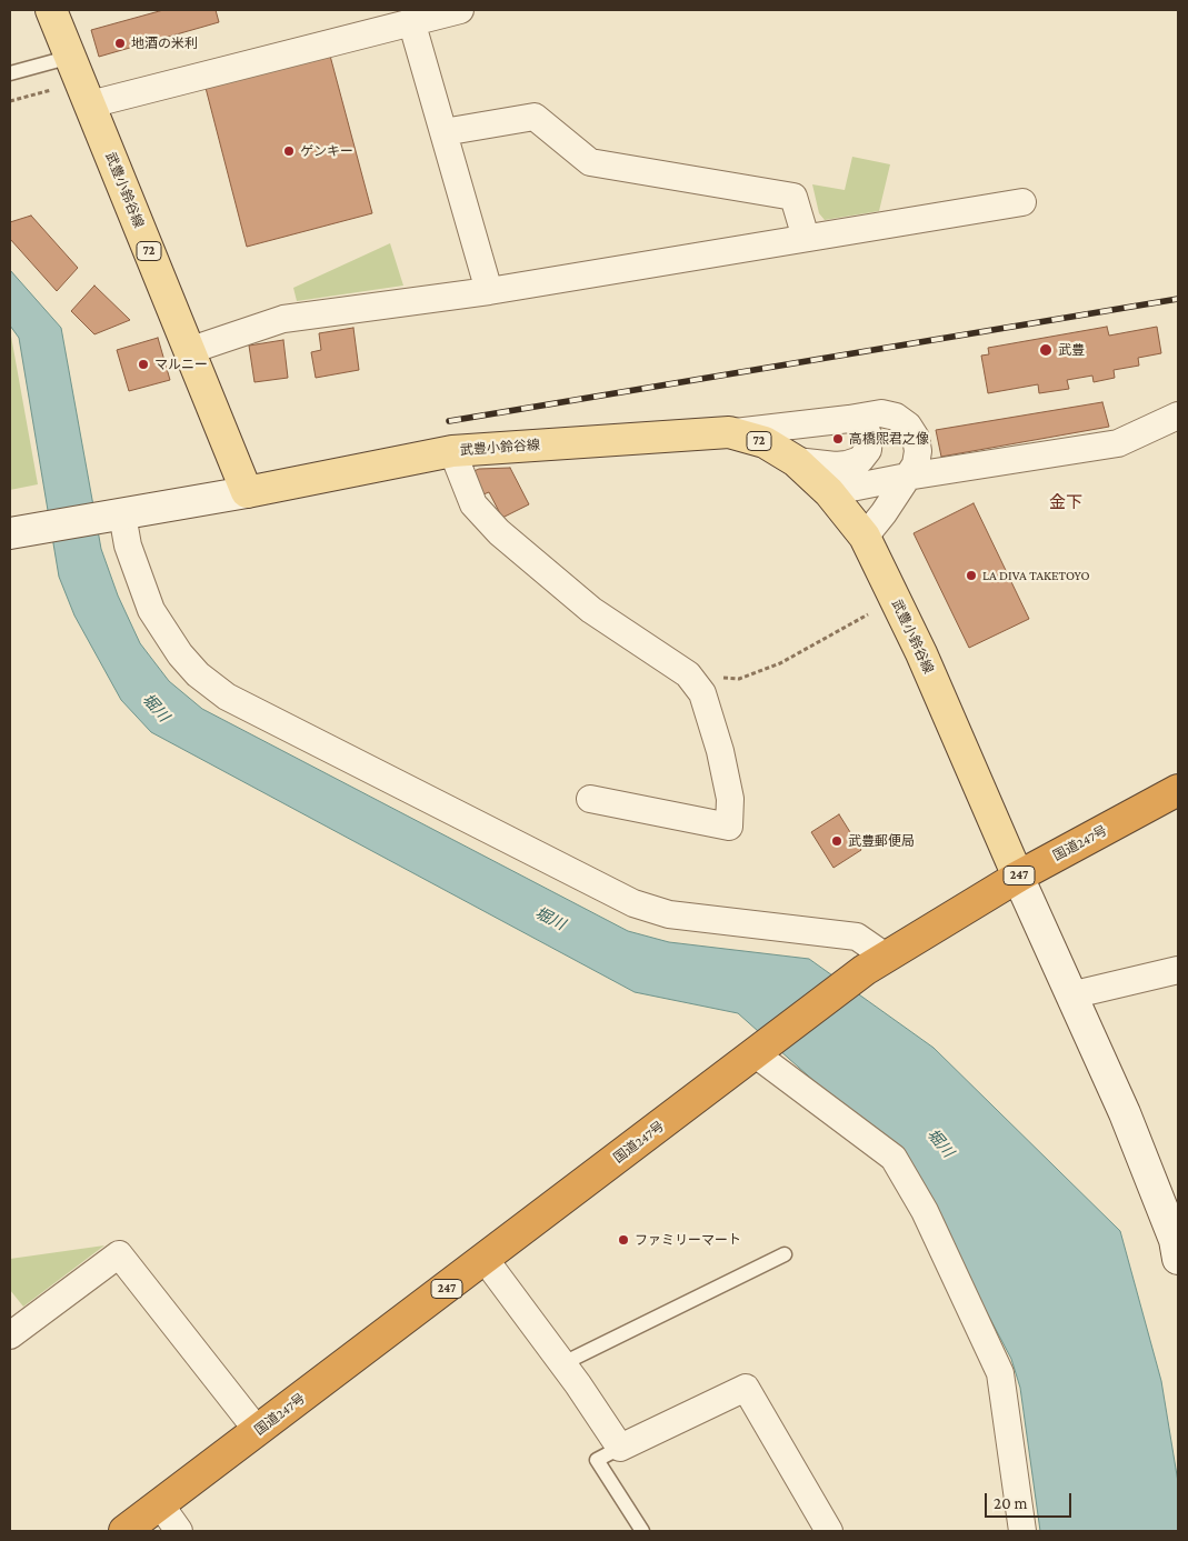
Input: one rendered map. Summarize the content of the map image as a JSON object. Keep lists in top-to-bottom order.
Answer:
{
  "streets": {
    "highway": ["国道247号", "247"],
    "main road": ["武豊小鈴谷線", "72"]
  },
  "crossings": [
    ["武豊小鈴谷線", "国道247号"]
  ],
  "districts": ["金下"],
  "water": ["堀川"],
  "places": [
    "地酒の米利",
    "ゲンキー",
    "武豊",
    "マルニー",
    "高橋煕君之像",
    "LA DIVA TAKETOYO",
    "武豊郵便局",
    "ファミリーマート"
  ],
  "scale_bar": "20 m"
}
